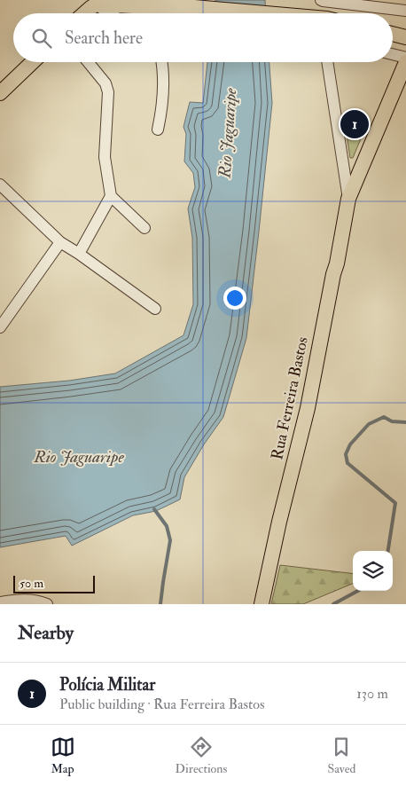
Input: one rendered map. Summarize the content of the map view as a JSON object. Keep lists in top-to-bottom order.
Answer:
{
  "streets": {
    "main road": ["Rua Ferreira Bastos"]
  },
  "water": ["Rio Jaguaripe"],
  "scale_bar": "50 m",
  "page": {
    "search": "Search here",
    "pins": "1",
    "scale": "50 m",
    "heading": "Nearby",
    "list": [
      {
        "mark": "1",
        "name": "Polícia Militar",
        "note": "Public building · Rua Ferreira Bastos",
        "value": "130 m"
      }
    ],
    "nav": ["Map", "Directions", "Saved"]
  }
}
